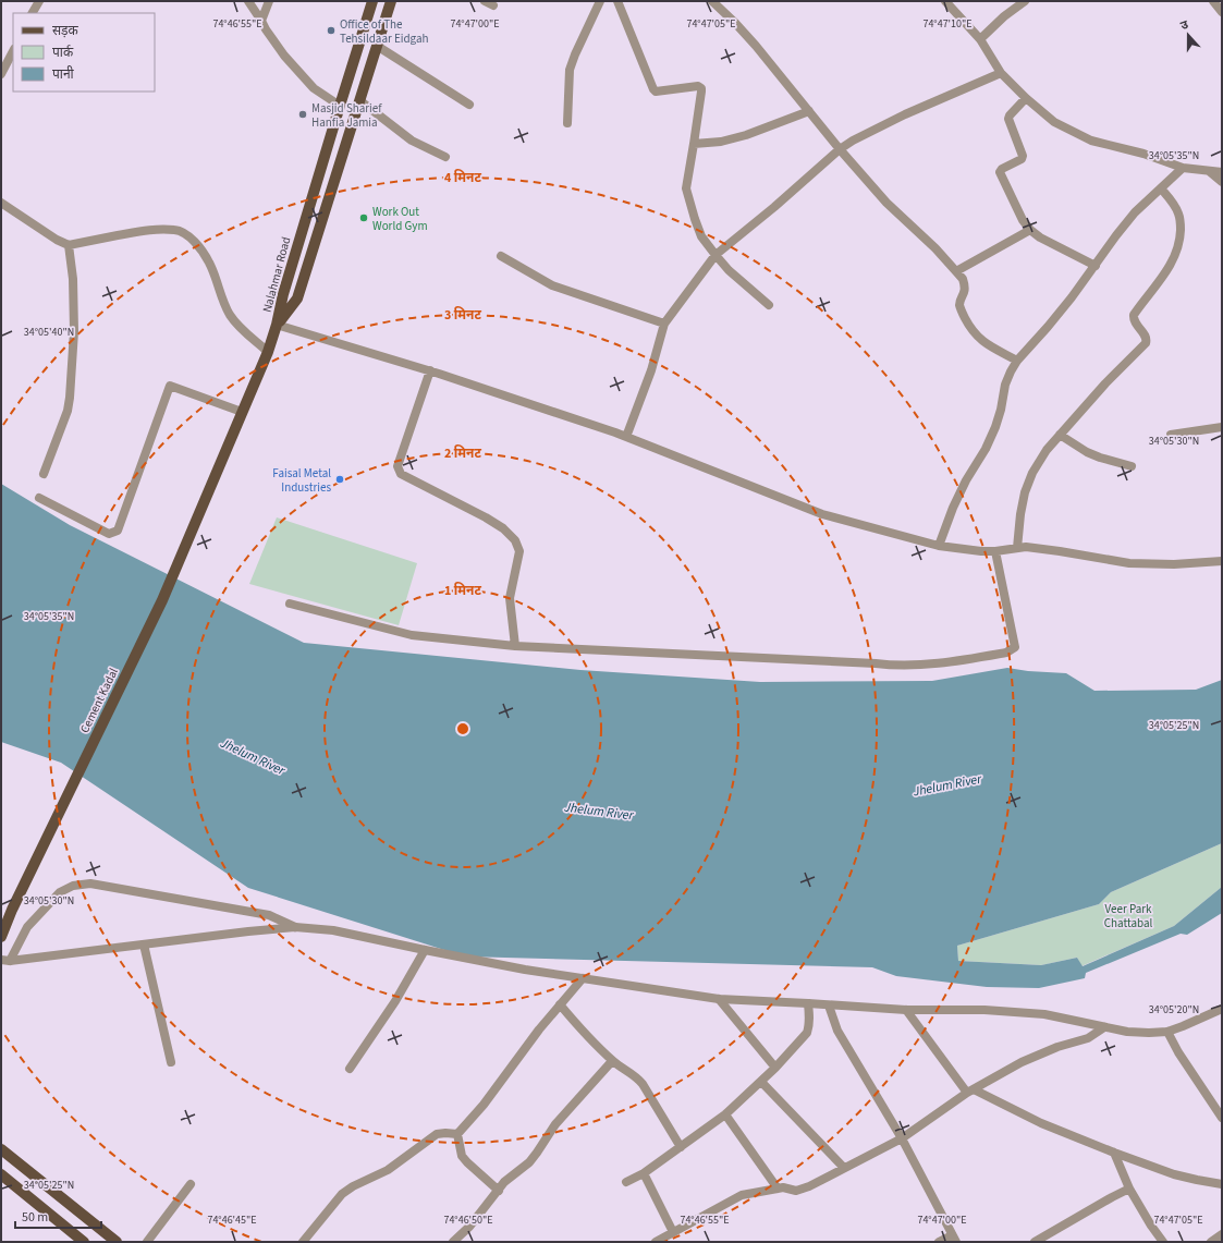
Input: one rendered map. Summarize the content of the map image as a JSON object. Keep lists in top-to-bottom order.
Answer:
{
  "streets": {
    "main road": ["Nalahmar Road", "Cement Kadal"]
  },
  "crossings": [
    ["Nalahmar Road", "Cement Kadal"]
  ],
  "water": ["Jhelum River"],
  "parks": ["Veer Park Chattabal"],
  "places": [
    "Office of The Tehsildaar Eidgah",
    "Masjid Sharief Hanfia Jamia",
    "Work Out World Gym",
    "Faisal Metal Industries"
  ],
  "legend": ["सड़क", "पार्क", "पानी"],
  "scale_bar": "50 m",
  "north": "top",
  "coordinates": [
    "74°46'55\"E",
    "74°47'00\"E",
    "74°47'05\"E",
    "74°47'10\"E",
    "34°05'35\"N",
    "34°05'40\"N",
    "34°05'30\"N",
    "34°05'25\"N",
    "34°05'20\"N",
    "74°46'45\"E",
    "74°46'50\"E"
  ],
  "rings": [
    "4 मिनट",
    "3 मिनट",
    "2 मिनट",
    "1 मिनट"
  ]
}
